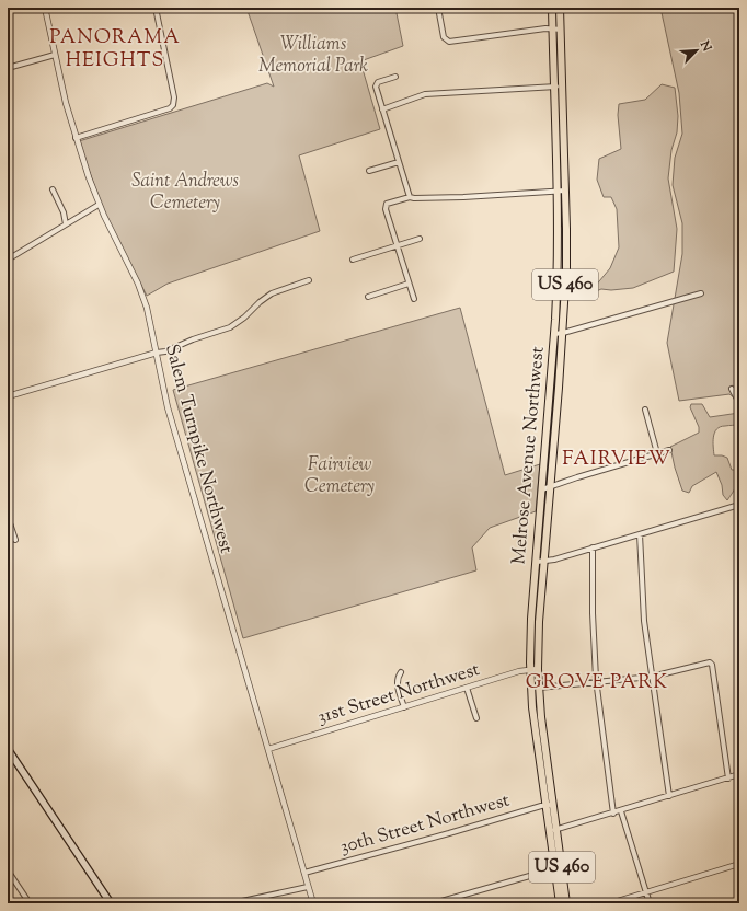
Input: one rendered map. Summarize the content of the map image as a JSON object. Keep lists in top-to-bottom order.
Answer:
{
  "streets": {
    "main road": ["US 460", "Melrose Avenue Northwest"],
    "street": ["Salem Turnpike Northwest", "31st Street Northwest", "30th Street Northwest"]
  },
  "crossings": [
    ["Salem Turnpike Northwest", "31st Street Northwest"],
    ["Salem Turnpike Northwest", "30th Street Northwest"],
    ["Melrose Avenue Northwest", "31st Street Northwest"],
    ["Melrose Avenue Northwest", "30th Street Northwest"]
  ],
  "districts": ["PANORAMA HEIGHTS", "FAIRVIEW", "GROVE PARK"],
  "parks": ["Williams Memorial Park", "Saint Andrews Cemetery", "Fairview Cemetery"],
  "north": "top right"
}
